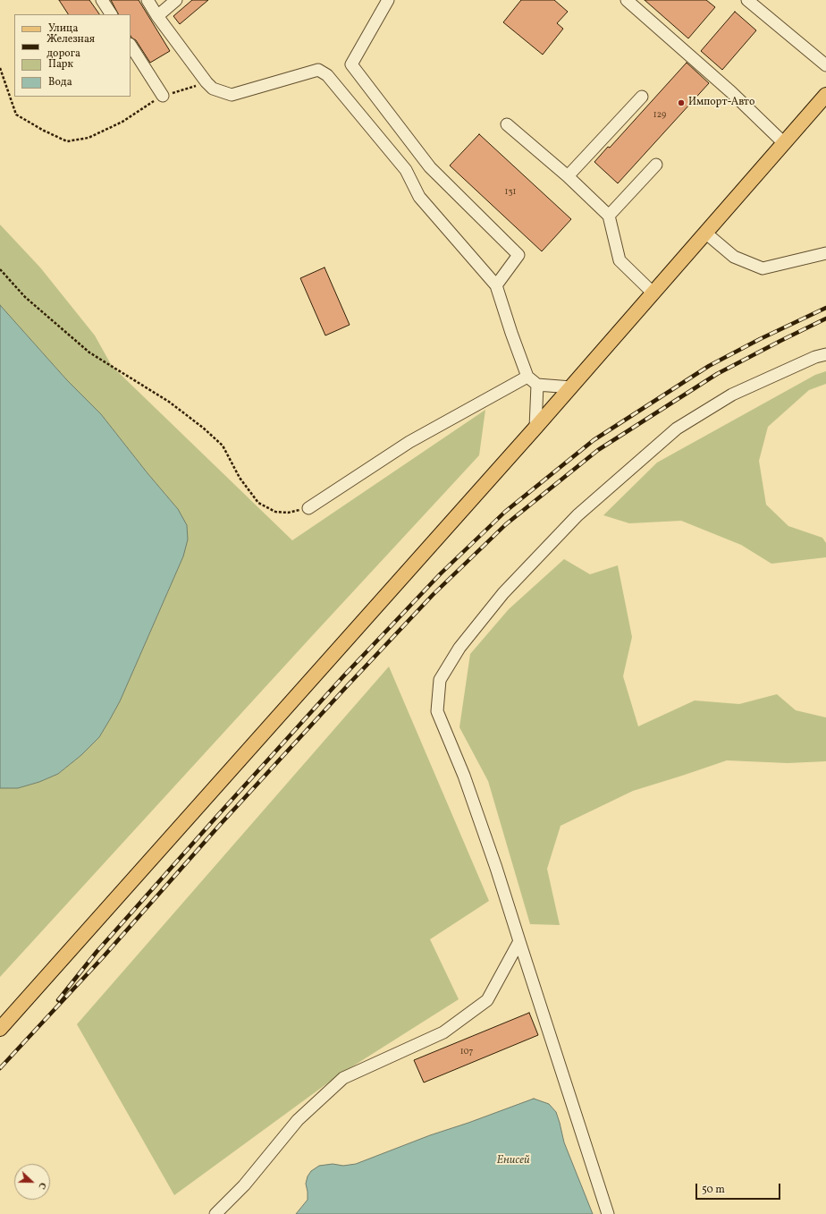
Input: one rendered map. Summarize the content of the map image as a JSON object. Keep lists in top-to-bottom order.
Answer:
{
  "water": ["Енисей"],
  "places": ["Импорт-Авто"],
  "house_numbers": ["129", "131", "107"],
  "legend": [
    "Улица",
    "Железная дорога",
    "Парк",
    "Вода"
  ],
  "scale_bar": "50 m",
  "north": "right"
}
